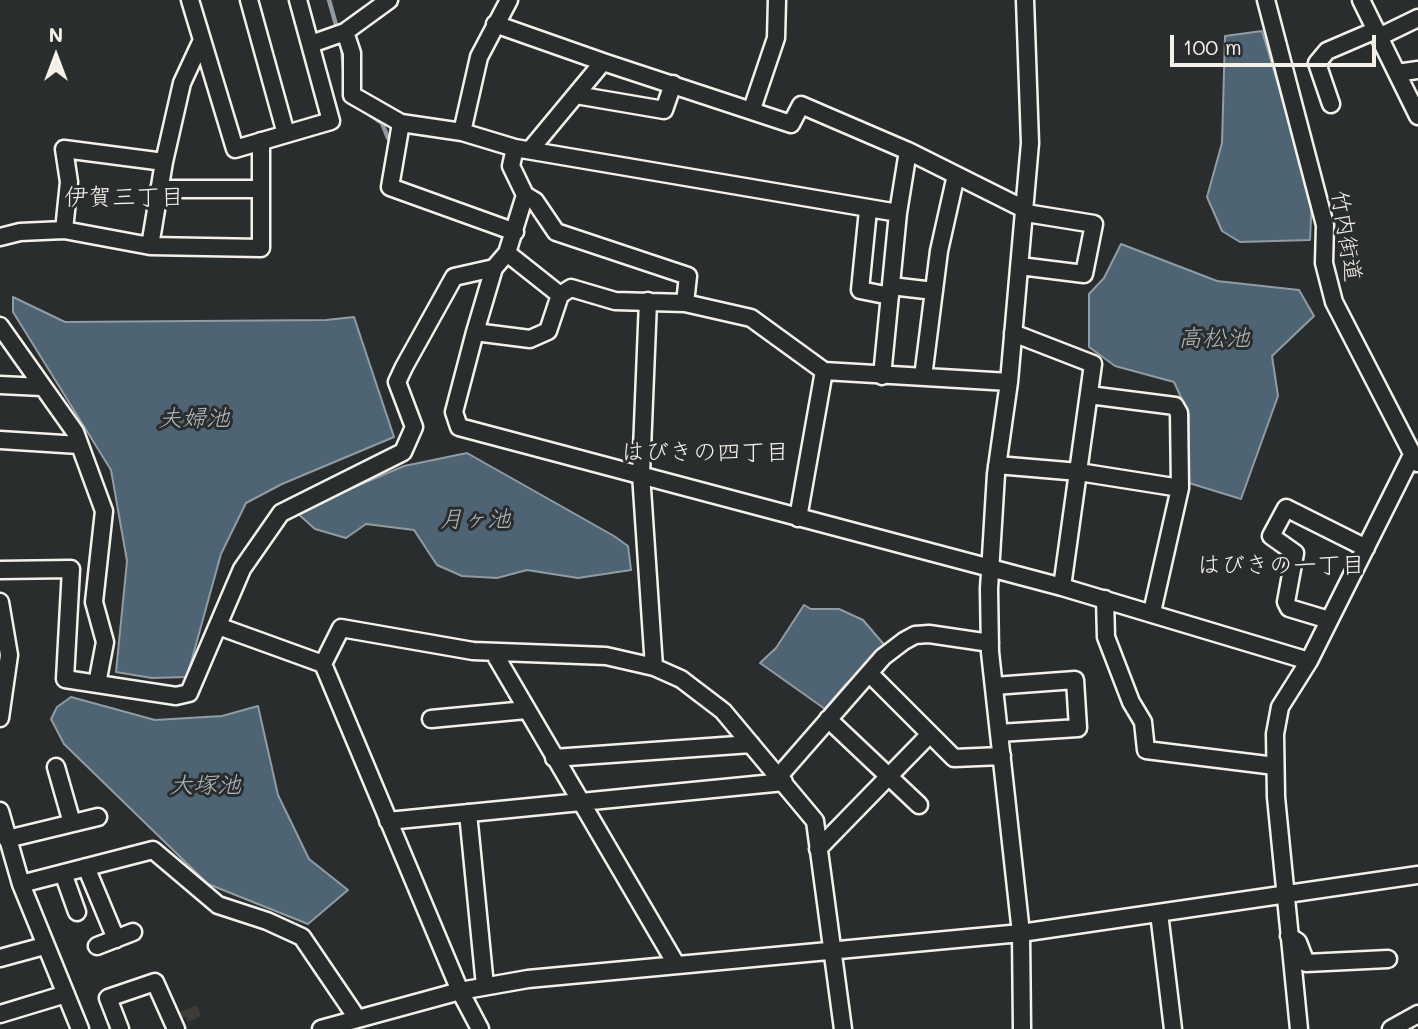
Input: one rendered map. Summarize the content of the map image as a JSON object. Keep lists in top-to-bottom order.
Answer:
{
  "streets": {
    "street": ["竹内街道"]
  },
  "districts": ["伊賀三丁目", "はびきの四丁目", "はびきの一丁目"],
  "water": [
    "高松池",
    "夫婦池",
    "月ヶ池",
    "大塚池"
  ],
  "scale_bar": "100 m",
  "north": "top"
}
